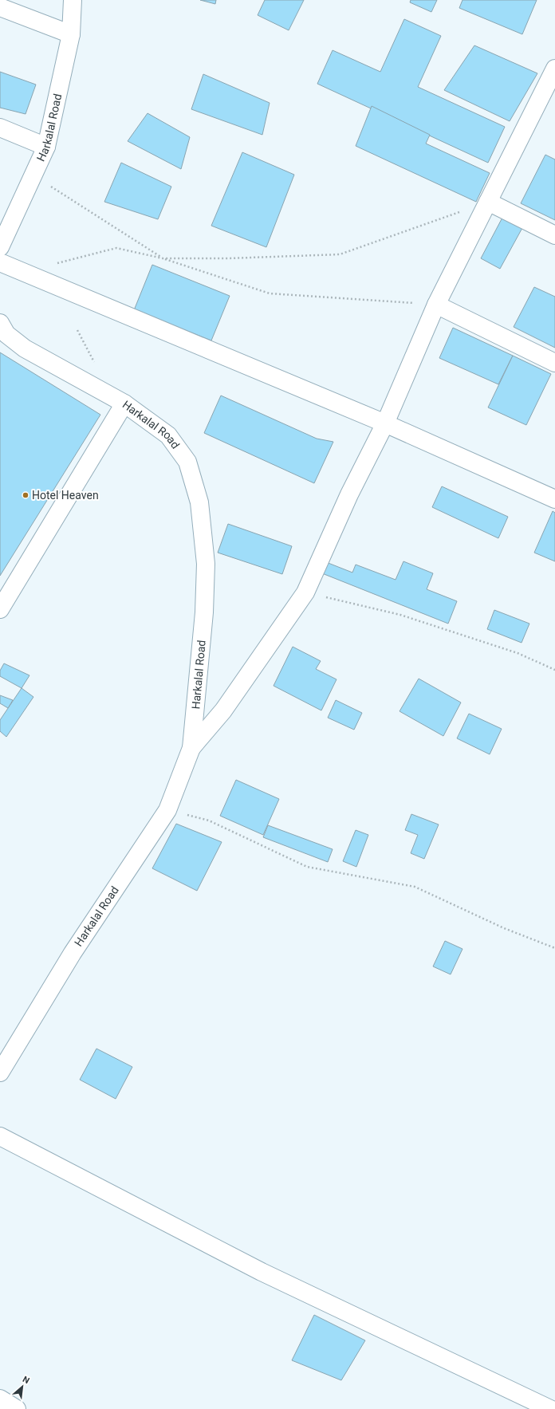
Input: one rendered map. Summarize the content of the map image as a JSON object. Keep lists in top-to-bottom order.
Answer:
{
  "streets": {
    "street": ["Harkalal Road"]
  },
  "places": ["Hotel Heaven"],
  "north": "top right"
}
